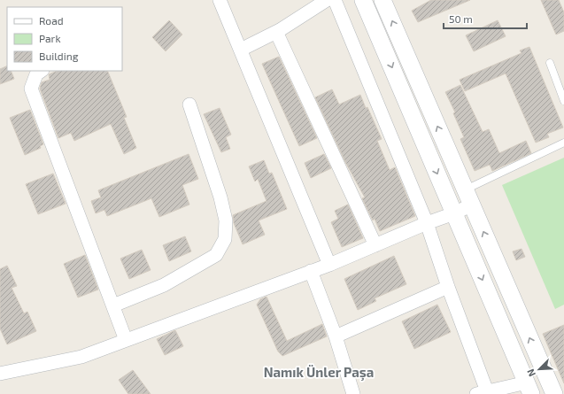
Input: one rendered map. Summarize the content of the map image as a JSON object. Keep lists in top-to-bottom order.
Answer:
{
  "districts": ["Namık Ünler Paşa"],
  "legend": ["Road", "Park", "Building"],
  "scale_bar": "50 m",
  "north": "bottom left"
}
